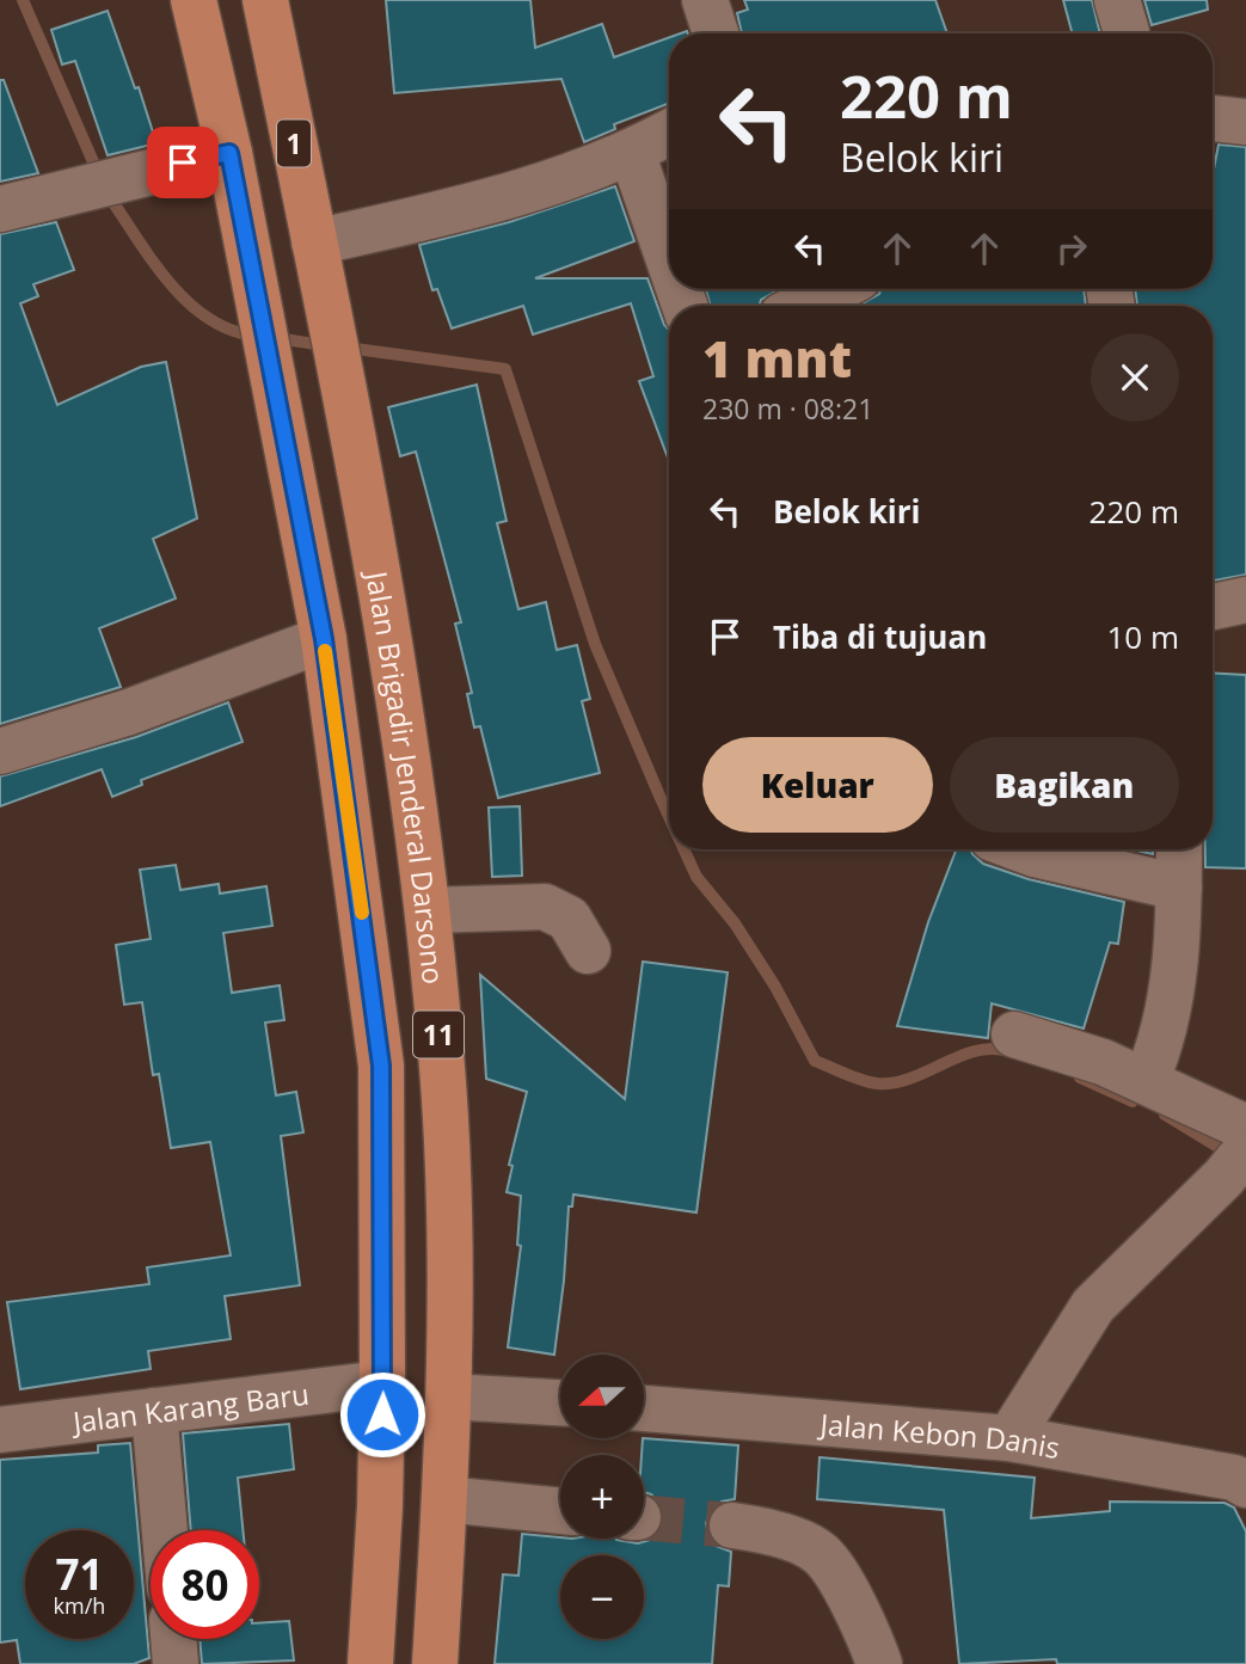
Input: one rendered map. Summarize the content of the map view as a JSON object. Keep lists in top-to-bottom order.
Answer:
{
  "streets": {
    "highway": ["1", "Jalan Brigadir Jenderal Darsono", "11"],
    "street": ["Jalan Karang Baru", "Jalan Kebon Danis"]
  },
  "crossings": [
    ["Jalan Brigadir Jenderal Darsono", "Jalan Karang Baru"]
  ],
  "north": "left",
  "page": {
    "turn": ["220 m", "Belok kiri"],
    "heading": ["1 mnt", "230 m · 08:21"],
    "list": [
      {
        "name": "Belok kiri",
        "value": "220 m"
      },
      {
        "name": "Tiba di tujuan",
        "value": "10 m"
      }
    ],
    "buttons": ["Keluar", "Bagikan"],
    "map_buttons": ["+", "−"],
    "speed": "71 km/h",
    "limit": "80"
  }
}
